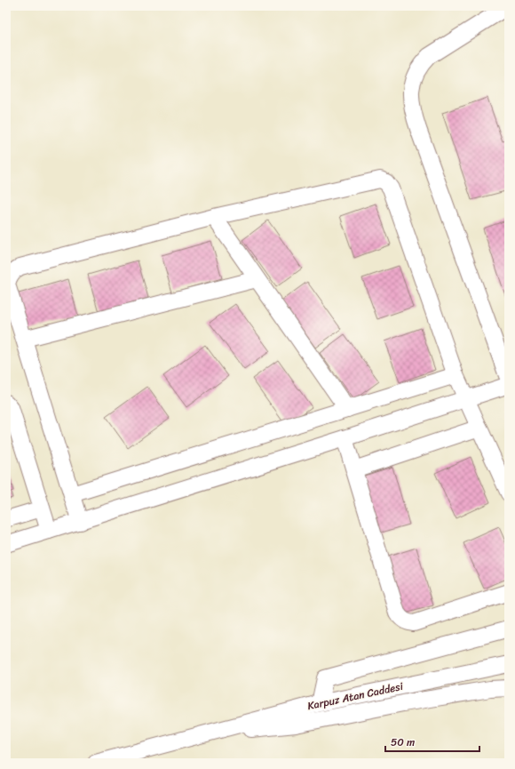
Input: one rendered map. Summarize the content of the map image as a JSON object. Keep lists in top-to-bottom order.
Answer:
{
  "streets": {
    "street": ["Karpuz Atan Caddesi"]
  },
  "scale_bar": "50 m"
}
